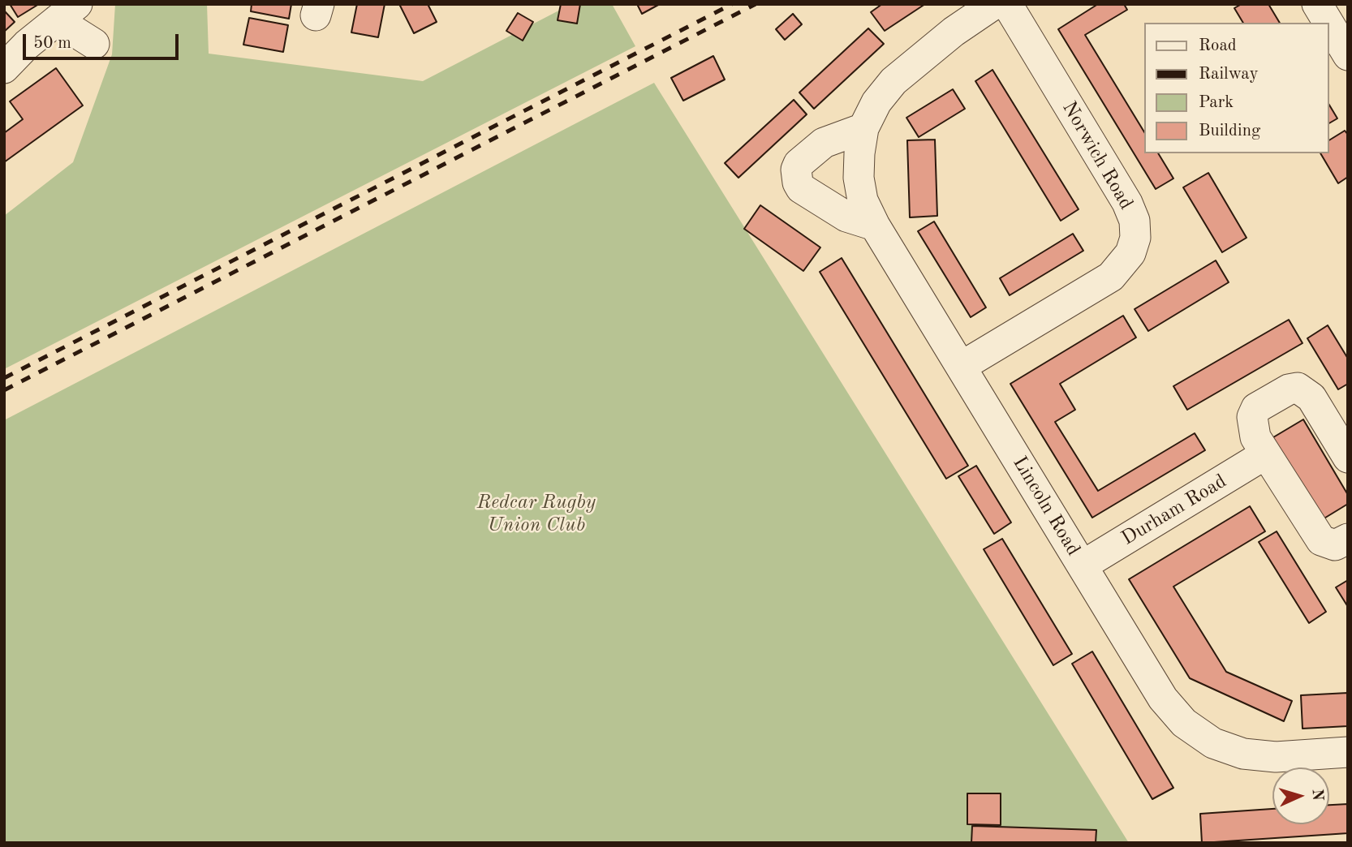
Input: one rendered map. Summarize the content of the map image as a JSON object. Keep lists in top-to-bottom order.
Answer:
{
  "streets": {
    "street": ["Norwich Road", "Lincoln Road", "Durham Road"]
  },
  "crossings": [
    ["Norwich Road", "Lincoln Road"],
    ["Lincoln Road", "Durham Road"]
  ],
  "parks": ["Redcar Rugby Union Club"],
  "legend": [
    "Road",
    "Railway",
    "Park",
    "Building"
  ],
  "scale_bar": "50 m",
  "north": "right"
}
